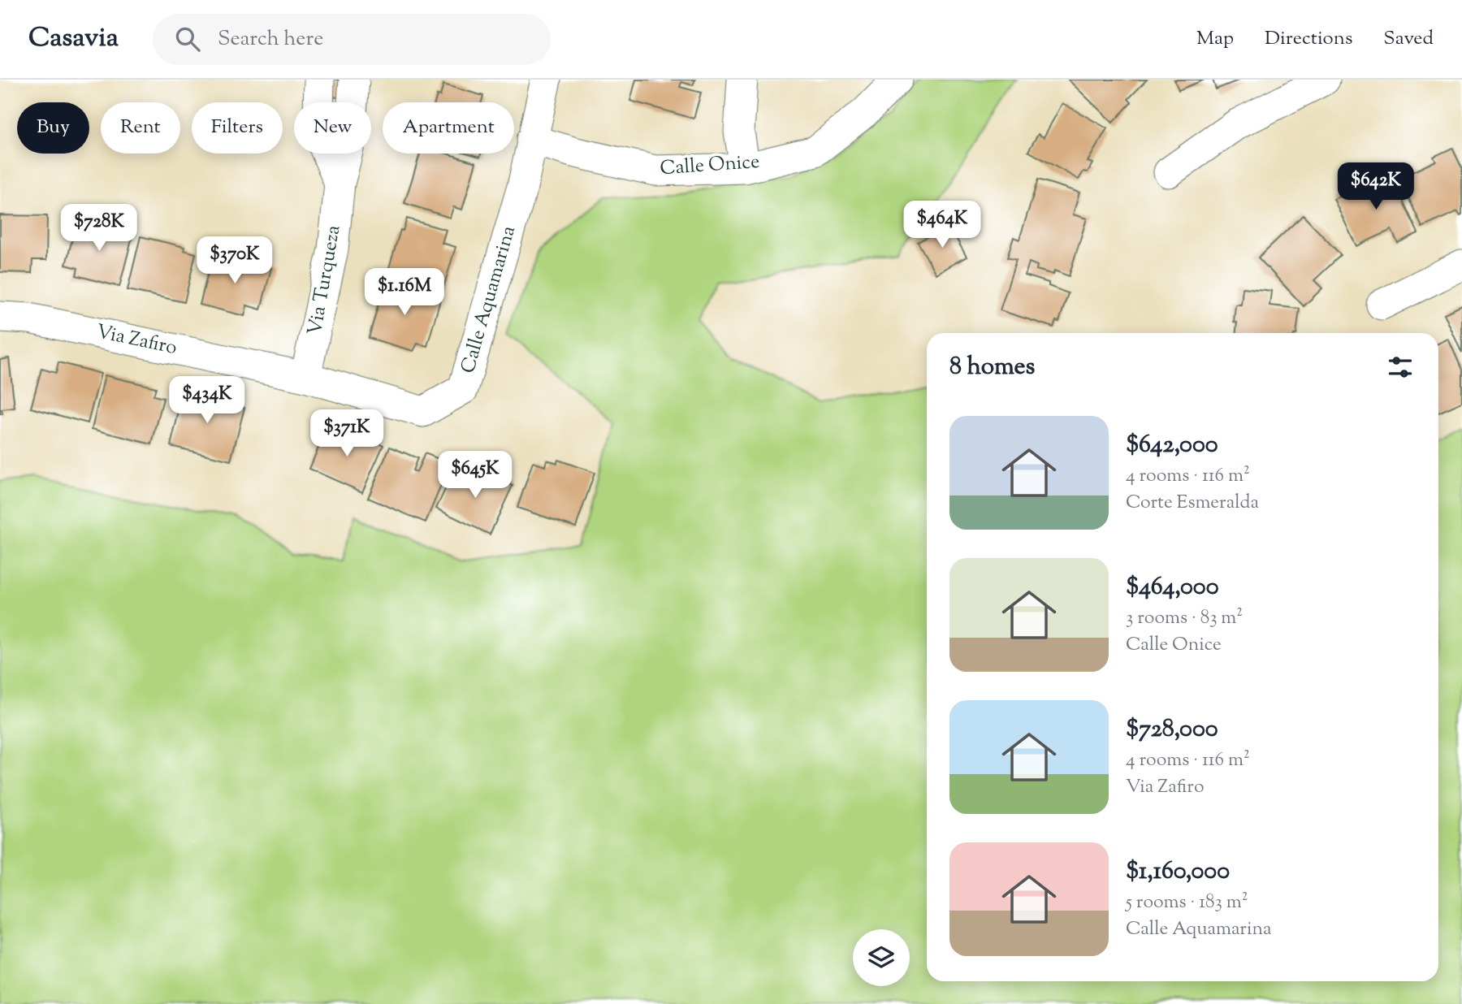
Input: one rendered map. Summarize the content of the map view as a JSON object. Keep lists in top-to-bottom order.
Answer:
{
  "streets": {
    "street": [
      "Calle Onice",
      "Via Turqueza",
      "Calle Aquamarina",
      "Via Zafiro"
    ]
  },
  "crossings": [
    ["Calle Onice", "Calle Aquamarina"],
    ["Via Turqueza", "Calle Aquamarina"],
    ["Via Turqueza", "Via Zafiro"],
    ["Calle Aquamarina", "Via Zafiro"]
  ],
  "page": {
    "header": "Casavia",
    "search": "Search here",
    "nav": ["Map", "Directions", "Saved"],
    "chip": [
      "Buy",
      "Rent",
      "Filters",
      "New",
      "Apartment"
    ],
    "price": [
      "$642K",
      "$464K",
      "$728K",
      "$370K",
      "$1.16M",
      "$434K",
      "$371K",
      "$645K"
    ],
    "heading": "8 homes",
    "list": [
      {
        "name": "$642,000",
        "note": "4 rooms · 116 m² · Corte Esmeralda"
      },
      {
        "name": "$464,000",
        "note": "3 rooms · 83 m² · Calle Onice"
      },
      {
        "name": "$728,000",
        "note": "4 rooms · 116 m² · Via Zafiro"
      },
      {
        "name": "$1,160,000",
        "note": "5 rooms · 183 m² · Calle Aquamarina"
      }
    ]
  }
}
